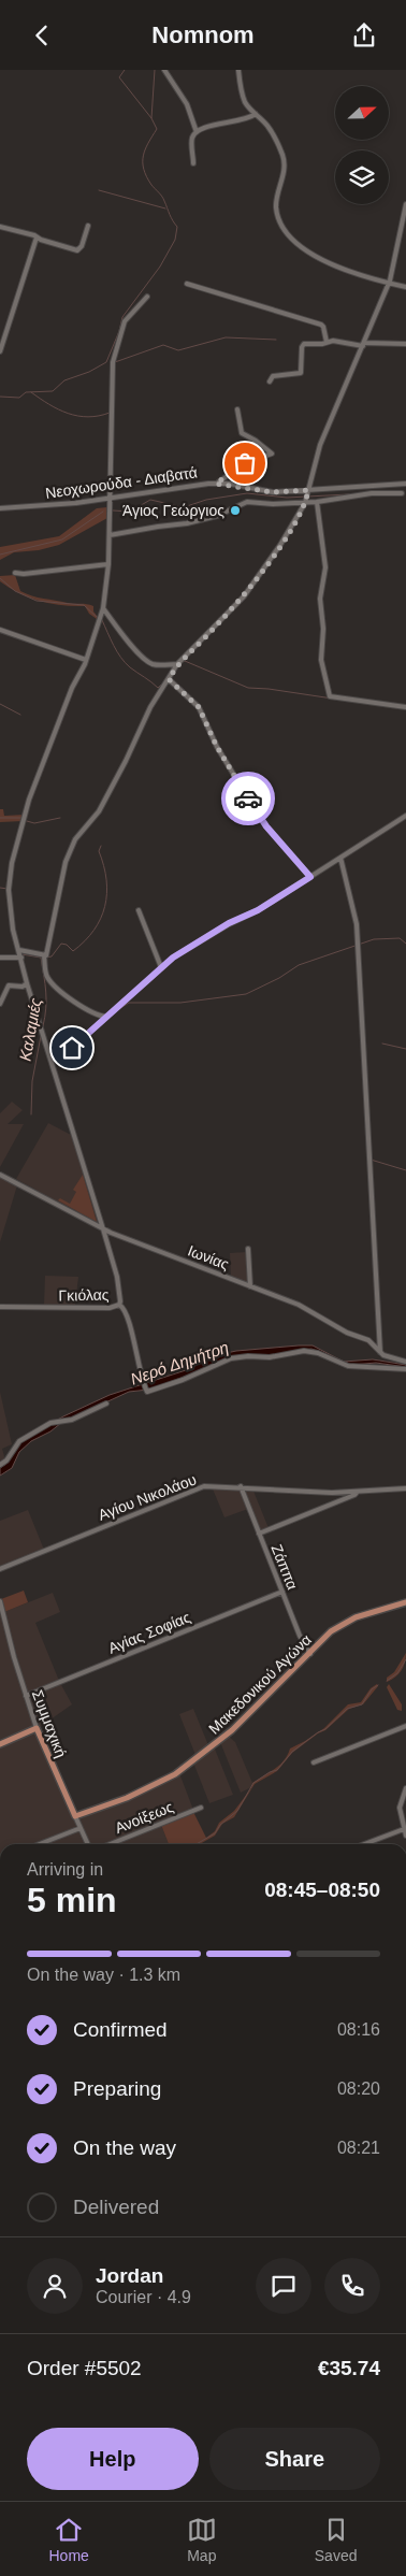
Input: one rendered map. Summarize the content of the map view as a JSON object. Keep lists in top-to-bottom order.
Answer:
{
  "streets": {
    "main road": ["Μακεδονικού Αγώνα", "Συμμαχική"],
    "street": [
      "Νεοχωρούδα - Διαβατά",
      "Ιωνίας",
      "Γκιόλας",
      "Αγίου Νικολάου",
      "Ζάππα",
      "Αγίας Σοφίας",
      "Ανοίξεως"
    ]
  },
  "crossings": [
    ["Νεοχωρούδα - Διαβατά", "Γκιόλας"],
    ["Ιωνίας", "Γκιόλας"],
    ["Αγίου Νικολάου", "Ζάππα"],
    ["Ζάππα", "Αγίας Σοφίας"],
    ["Ζάππα", "Μακεδονικού Αγώνα"],
    ["Αγίας Σοφίας", "Συμμαχική"],
    ["Μακεδονικού Αγώνα", "Συμμαχική"]
  ],
  "water": ["Καλαμιές", "Νερό Δημήτρη"],
  "places": ["Άγιος Γεώργιος"],
  "north": "right",
  "page": {
    "header": "Nomnom",
    "heading": ["5 min", "Arriving in", "08:45–08:50"],
    "panel": [
      "Jordan",
      "Courier · 4.9",
      "Order #5502",
      "€35.74"
    ],
    "bar": "On the way · 1.3 km",
    "list": [
      ["Confirmed", "08:16"],
      ["Preparing", "08:20"],
      ["On the way", "08:21"],
      "Delivered"
    ],
    "buttons": ["Help", "Share"],
    "tabs": ["Home", "Map", "Saved"]
  }
}
